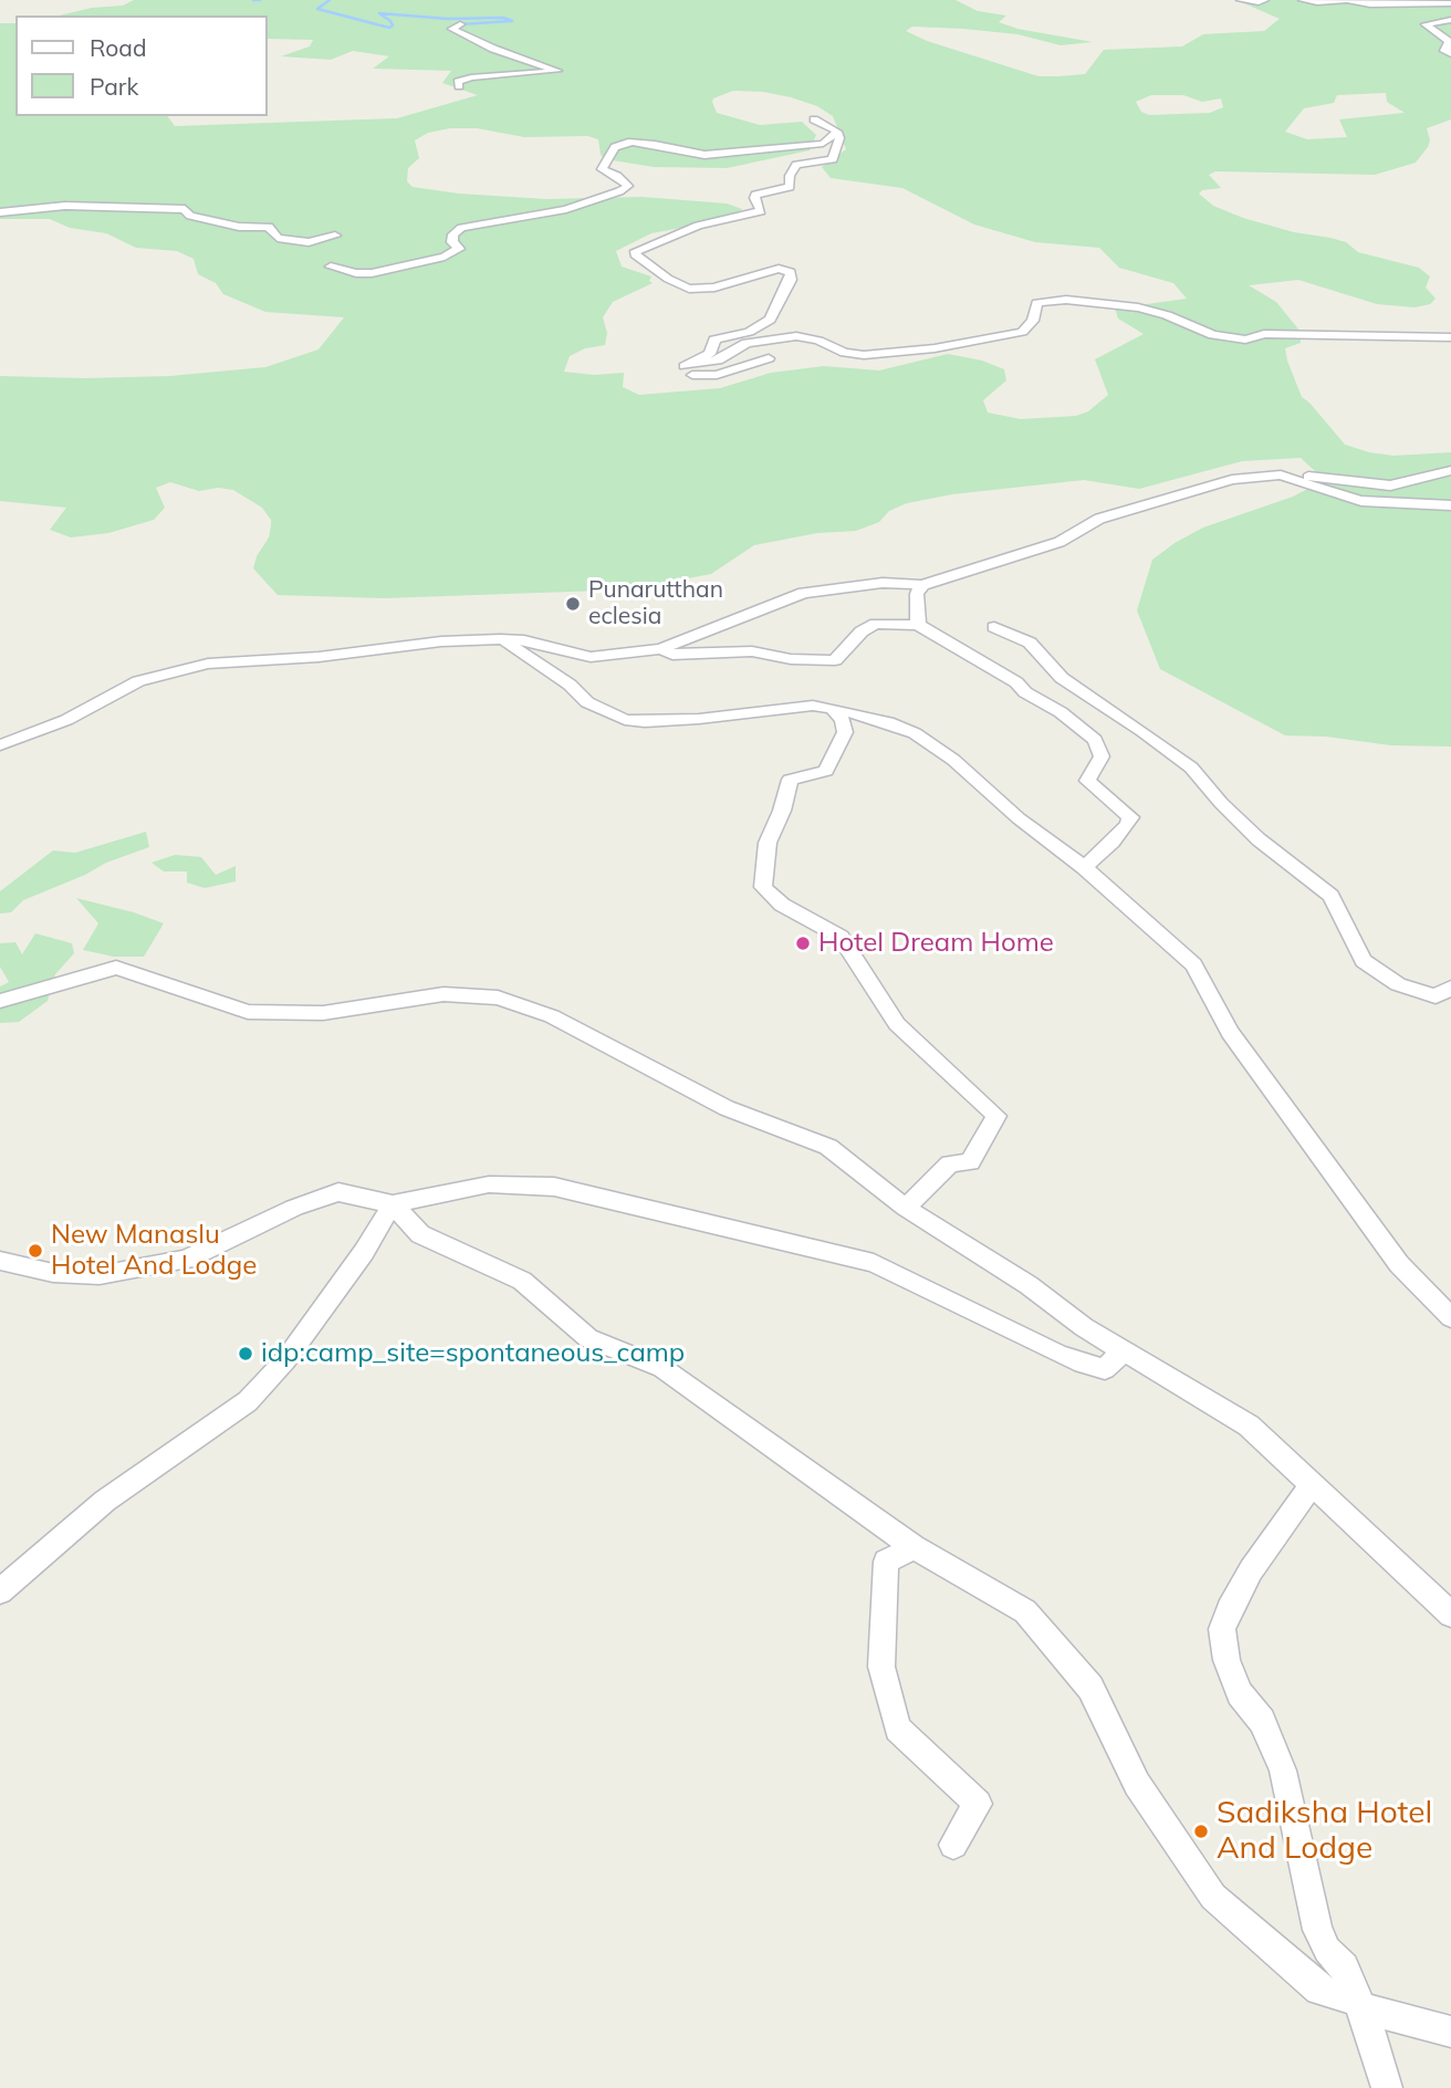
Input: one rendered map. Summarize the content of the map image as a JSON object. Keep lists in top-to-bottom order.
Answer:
{
  "places": [
    "Punarutthan eclesia",
    "Hotel Dream Home",
    "New Manaslu Hotel And Lodge",
    "idp:camp_site=spontaneous_camp",
    "Sadiksha Hotel And Lodge"
  ],
  "legend": ["Road", "Park"]
}
